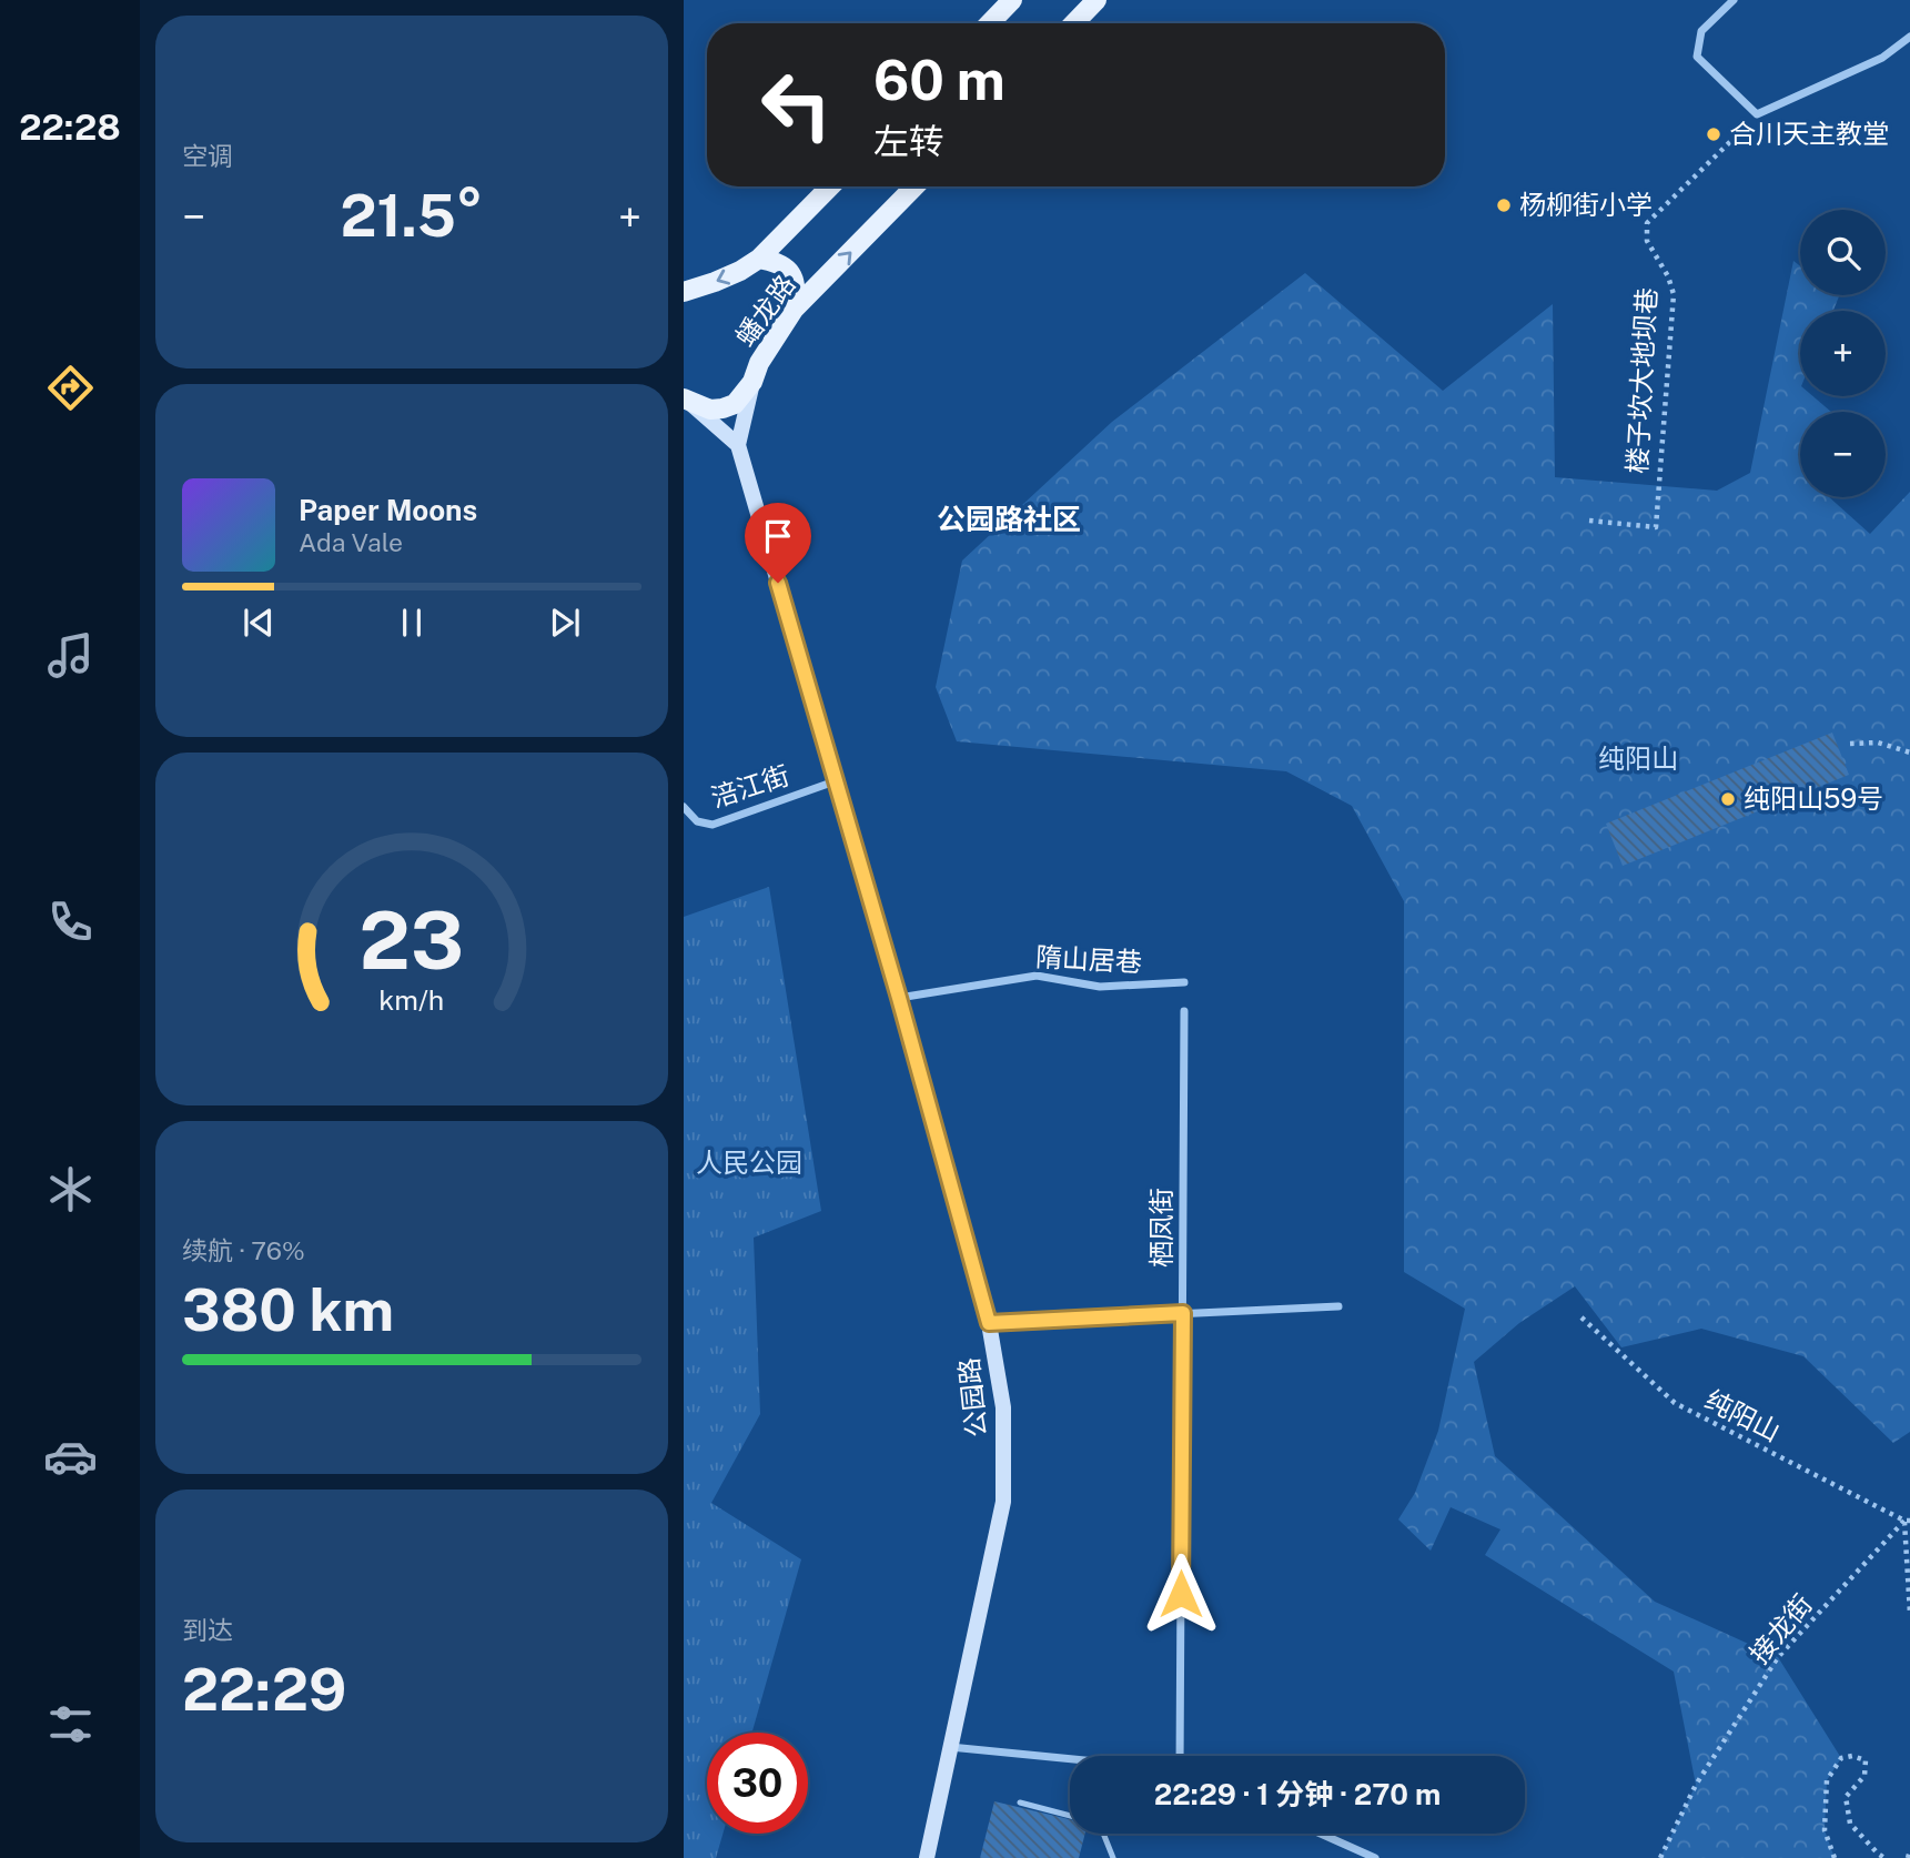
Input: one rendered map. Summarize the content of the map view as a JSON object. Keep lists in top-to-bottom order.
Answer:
{
  "streets": {
    "main road": ["蟠龙路", "公园路"],
    "street": ["涪江街", "隋山居巷", "栖凤街"],
    "path": ["楼子坎大地坝巷", "纯阳山", "接龙街"]
  },
  "crossings": [
    ["蟠龙路", "公园路"],
    ["涪江街", "公园路"],
    ["隋山居巷", "公园路"],
    ["纯阳山", "接龙街"]
  ],
  "districts": ["公园路社区"],
  "parks": ["纯阳山", "人民公园"],
  "places": ["合川天主教堂", "杨柳街小学", "纯阳山59号"],
  "page": {
    "tabs": "22:28",
    "tile": [
      "空调",
      ["续航 · 76%", "380 km"],
      ["到达", "22:29"]
    ],
    "turn": ["60 m", "左转"],
    "heat": ["−", "21.5°", "+"],
    "map_buttons": ["+", "−"],
    "song": ["Paper Moons", "Ada Vale"],
    "limit": "30",
    "trip": "22:29 · 1 分钟 · 270 m",
    "gauge": ["23", "km/h"]
  }
}
